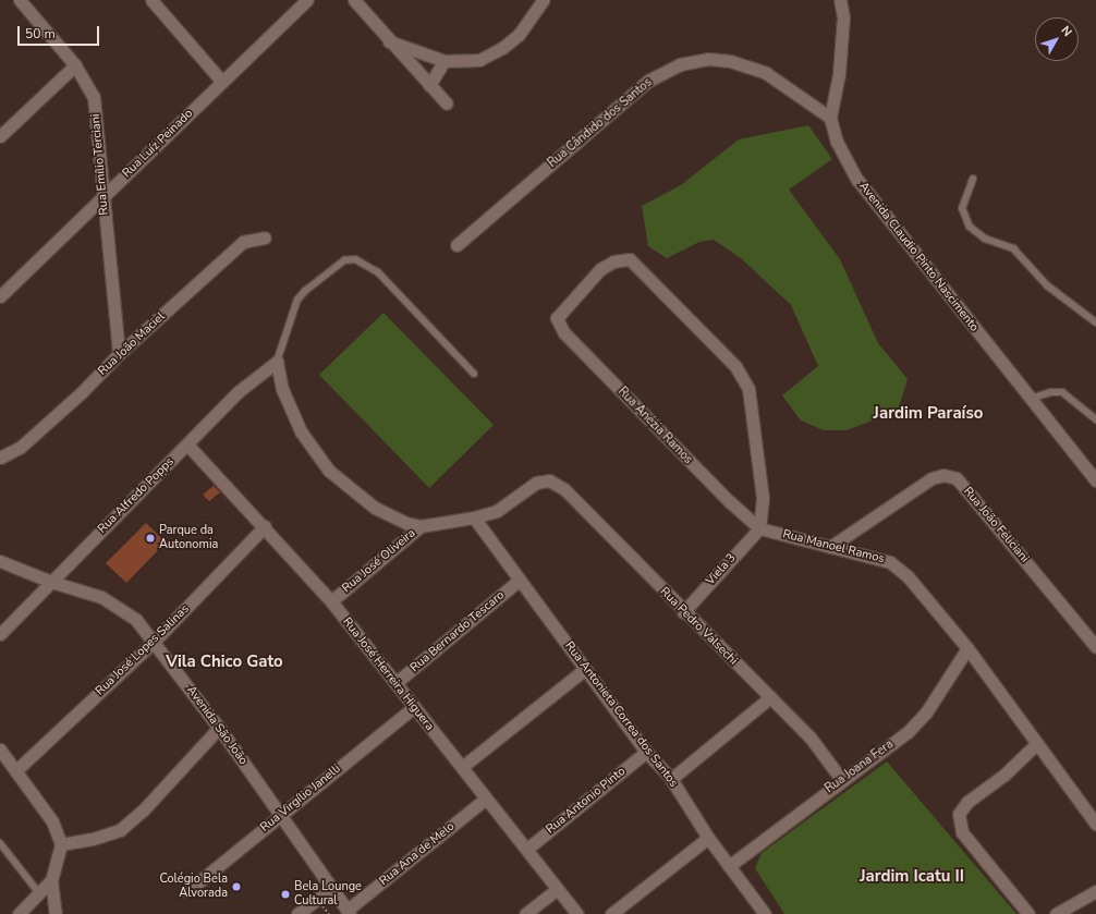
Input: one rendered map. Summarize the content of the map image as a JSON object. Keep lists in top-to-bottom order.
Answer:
{
  "streets": {
    "street": [
      "Rua Cândido dos Santos",
      "Rua Luíz Peinado",
      "Rua Emílio Terciani",
      "Avenida Claudio Pinto Nascimento",
      "Rua João Maciel",
      "Rua Anézia Ramos",
      "Rua Alfredo Popps",
      "Rua João Feliciani",
      "Rua Manoel Ramos",
      "Rua José Oliveira",
      "Viela 3",
      "Rua Pedro Valsechi",
      "Rua Bernardo Tescaro",
      "Rua José Lopes Salinas",
      "Rua José Herreira Higuera",
      "Rua Antonieta Correa dos Santos",
      "Avenida São João",
      "Rua Joana Fera",
      "Rua Virgílio Janelli",
      "Rua Antonio Pinto",
      "Rua Ana de Melo"
    ]
  },
  "crossings": [
    ["Rua Cândido dos Santos", "Avenida Claudio Pinto Nascimento"],
    ["Rua Luíz Peinado", "Rua Emílio Terciani"],
    ["Rua Emílio Terciani", "Rua João Maciel"],
    ["Rua Anézia Ramos", "Rua Manoel Ramos"],
    ["Rua Anézia Ramos", "Viela 3"],
    ["Rua Alfredo Popps", "Rua José Herreira Higuera"],
    ["Rua Alfredo Popps", "Avenida São João"],
    ["Rua João Feliciani", "Rua Manoel Ramos"],
    ["Rua Manoel Ramos", "Viela 3"],
    ["Rua Manoel Ramos", "Rua Joana Fera"],
    ["Rua José Oliveira", "Rua Pedro Valsechi"],
    ["Rua José Oliveira", "Rua José Herreira Higuera"],
    ["Rua José Oliveira", "Rua Antonieta Correa dos Santos"],
    ["Viela 3", "Rua Pedro Valsechi"],
    ["Rua Pedro Valsechi", "Rua Joana Fera"],
    ["Rua Bernardo Tescaro", "Rua José Herreira Higuera"],
    ["Rua Bernardo Tescaro", "Rua Antonieta Correa dos Santos"],
    ["Rua José Lopes Salinas", "Rua José Herreira Higuera"],
    ["Rua José Lopes Salinas", "Avenida São João"],
    ["Rua José Herreira Higuera", "Rua Virgílio Janelli"],
    ["Rua José Herreira Higuera", "Rua Antonio Pinto"],
    ["Rua José Herreira Higuera", "Rua Ana de Melo"],
    ["Rua Antonieta Correa dos Santos", "Rua Joana Fera"],
    ["Rua Antonieta Correa dos Santos", "Rua Antonio Pinto"],
    ["Avenida São João", "Rua Virgílio Janelli"],
    ["Avenida São João", "Rua Ana de Melo"]
  ],
  "districts": ["Jardim Paraíso", "Vila Chico Gato", "Jardim Icatu II"],
  "places": ["Parque da Autonomia", "Colégio Bela Alvorada", "Bela Lounge Cultural"],
  "scale_bar": "50 m",
  "north": "top right"
}
